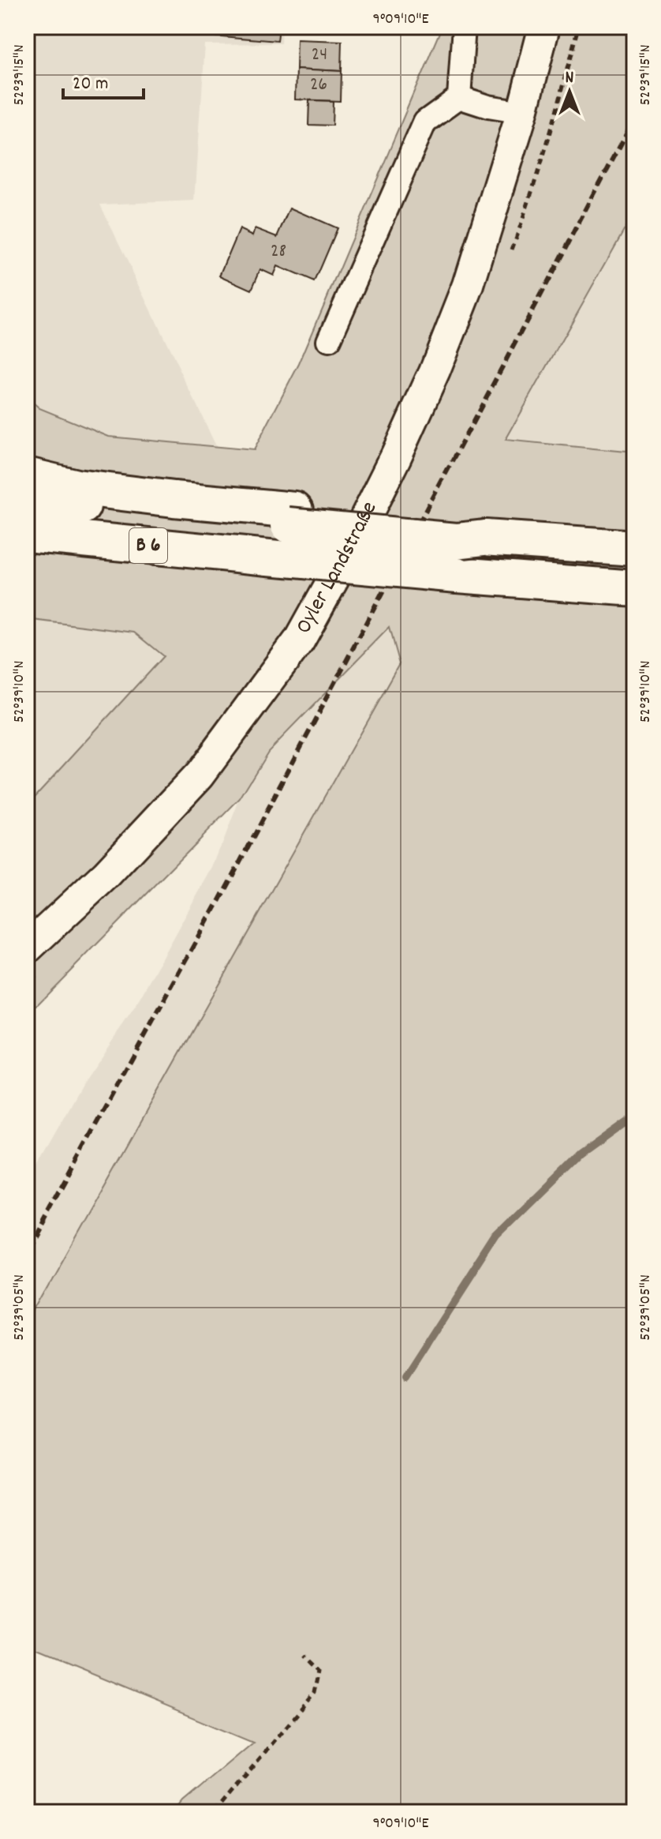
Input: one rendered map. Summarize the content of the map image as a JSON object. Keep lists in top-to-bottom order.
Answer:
{
  "streets": {
    "highway": ["B 6"],
    "main road": ["Oyler Landstraße"]
  },
  "house_numbers": ["24", "26", "28"],
  "scale_bar": "20 m",
  "north": "top",
  "coordinates": [
    "9°09'10\"E",
    "52°39'15\"N",
    "52°39'10\"N",
    "52°39'05\"N"
  ]
}
